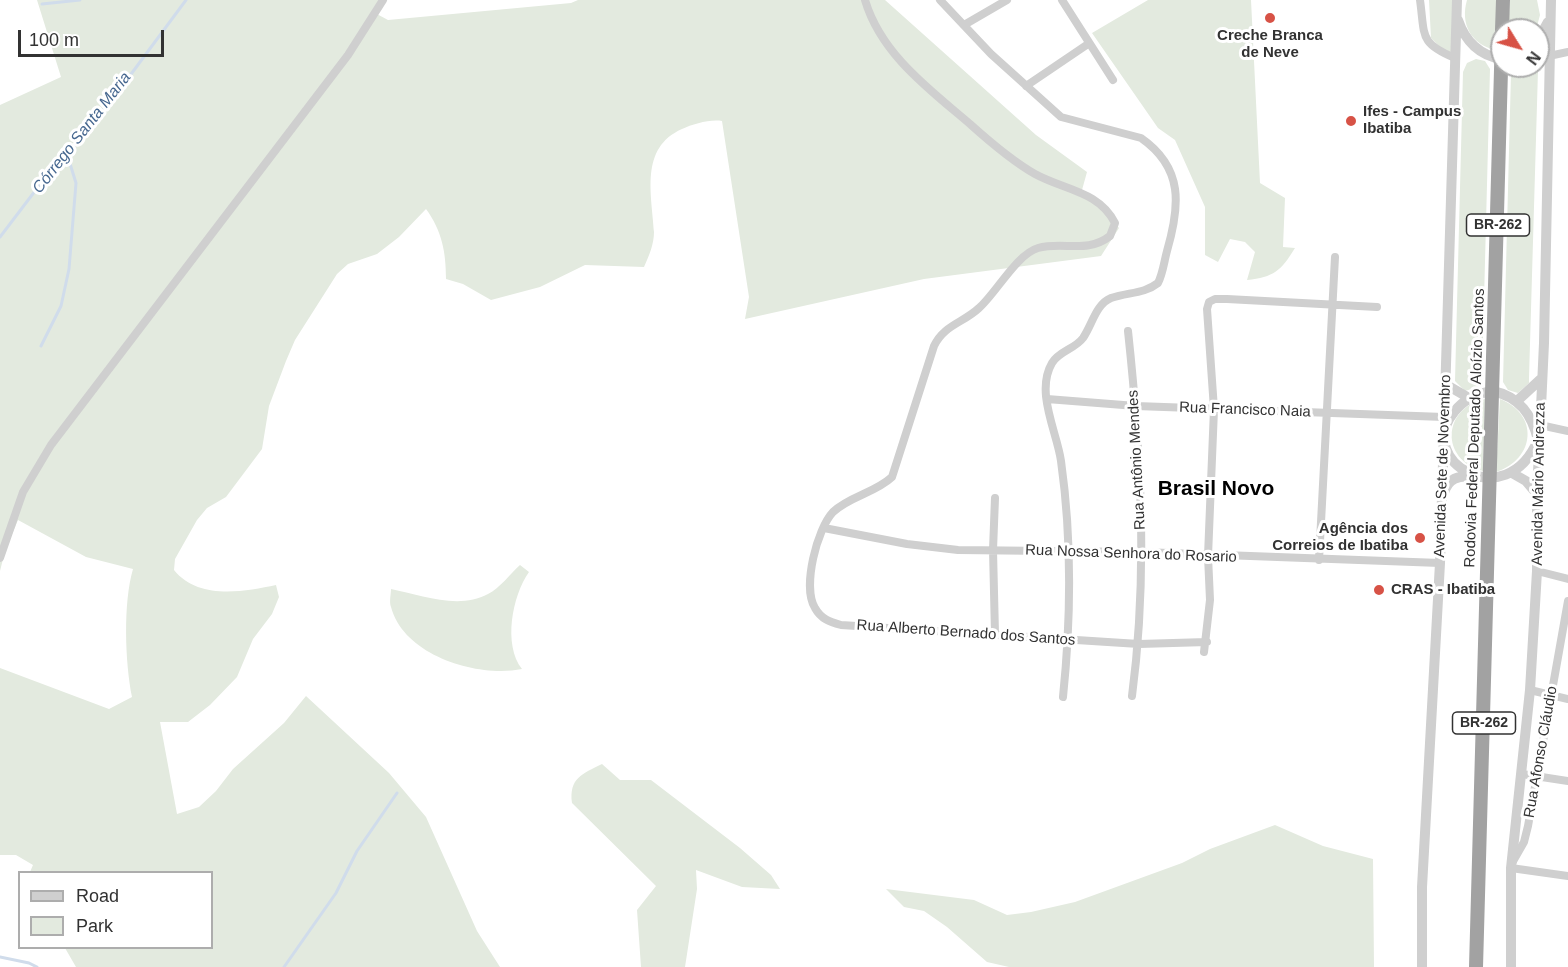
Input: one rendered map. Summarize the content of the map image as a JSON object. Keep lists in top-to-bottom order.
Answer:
{
  "streets": {
    "highway": ["BR-262", "Rodovia Federal Deputado Aloízio Santos"],
    "street": [
      "Rua Francisco Naia",
      "Rua Antônio Mendes",
      "Avenida Sete de Novembro",
      "Avenida Mário Andrezza",
      "Rua Nossa Senhora do Rosario",
      "Rua Alberto Bernado dos Santos",
      "Rua Afonso Cláudio"
    ]
  },
  "crossings": [
    ["Rua Francisco Naia", "Rua Antônio Mendes"],
    ["Rua Francisco Naia", "Avenida Sete de Novembro"],
    ["Rua Antônio Mendes", "Rua Nossa Senhora do Rosario"],
    ["Rua Antônio Mendes", "Rua Alberto Bernado dos Santos"],
    ["Avenida Sete de Novembro", "Rua Nossa Senhora do Rosario"],
    ["Avenida Mário Andrezza", "Rua Afonso Cláudio"],
    ["Rua Nossa Senhora do Rosario", "Rua Alberto Bernado dos Santos"]
  ],
  "districts": ["Brasil Novo"],
  "water": ["Córrego Santa Maria"],
  "places": [
    "Creche Branca de Neve",
    "Ifes - Campus Ibatiba",
    "Agência dos Correios de Ibatiba",
    "CRAS - Ibatiba"
  ],
  "legend": ["Road", "Park"],
  "scale_bar": "100 m",
  "north": "bottom right"
}
